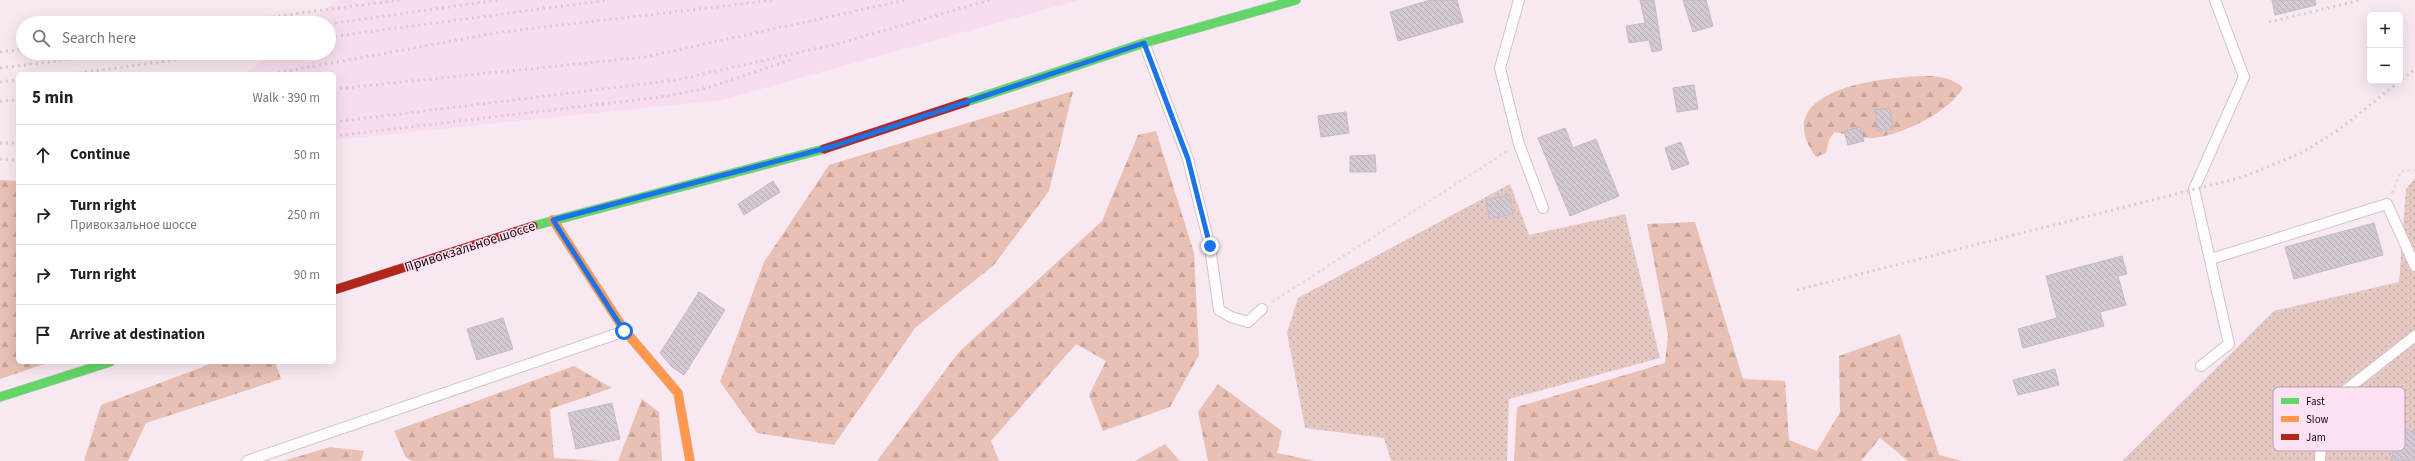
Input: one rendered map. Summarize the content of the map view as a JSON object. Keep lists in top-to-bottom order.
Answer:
{
  "streets": {
    "street": ["Привокзальное шоссе"]
  },
  "legend": ["Fast", "Slow", "Jam"],
  "page": {
    "map_buttons": ["+", "−"],
    "search": "Search here",
    "heading": ["5 min", "Walk · 390 m"],
    "list": [
      ["Continue", "50 m"],
      ["Turn right", "Привокзальное шоссе", "250 m"],
      ["Turn right", "90 m"],
      "Arrive at destination"
    ]
  }
}
